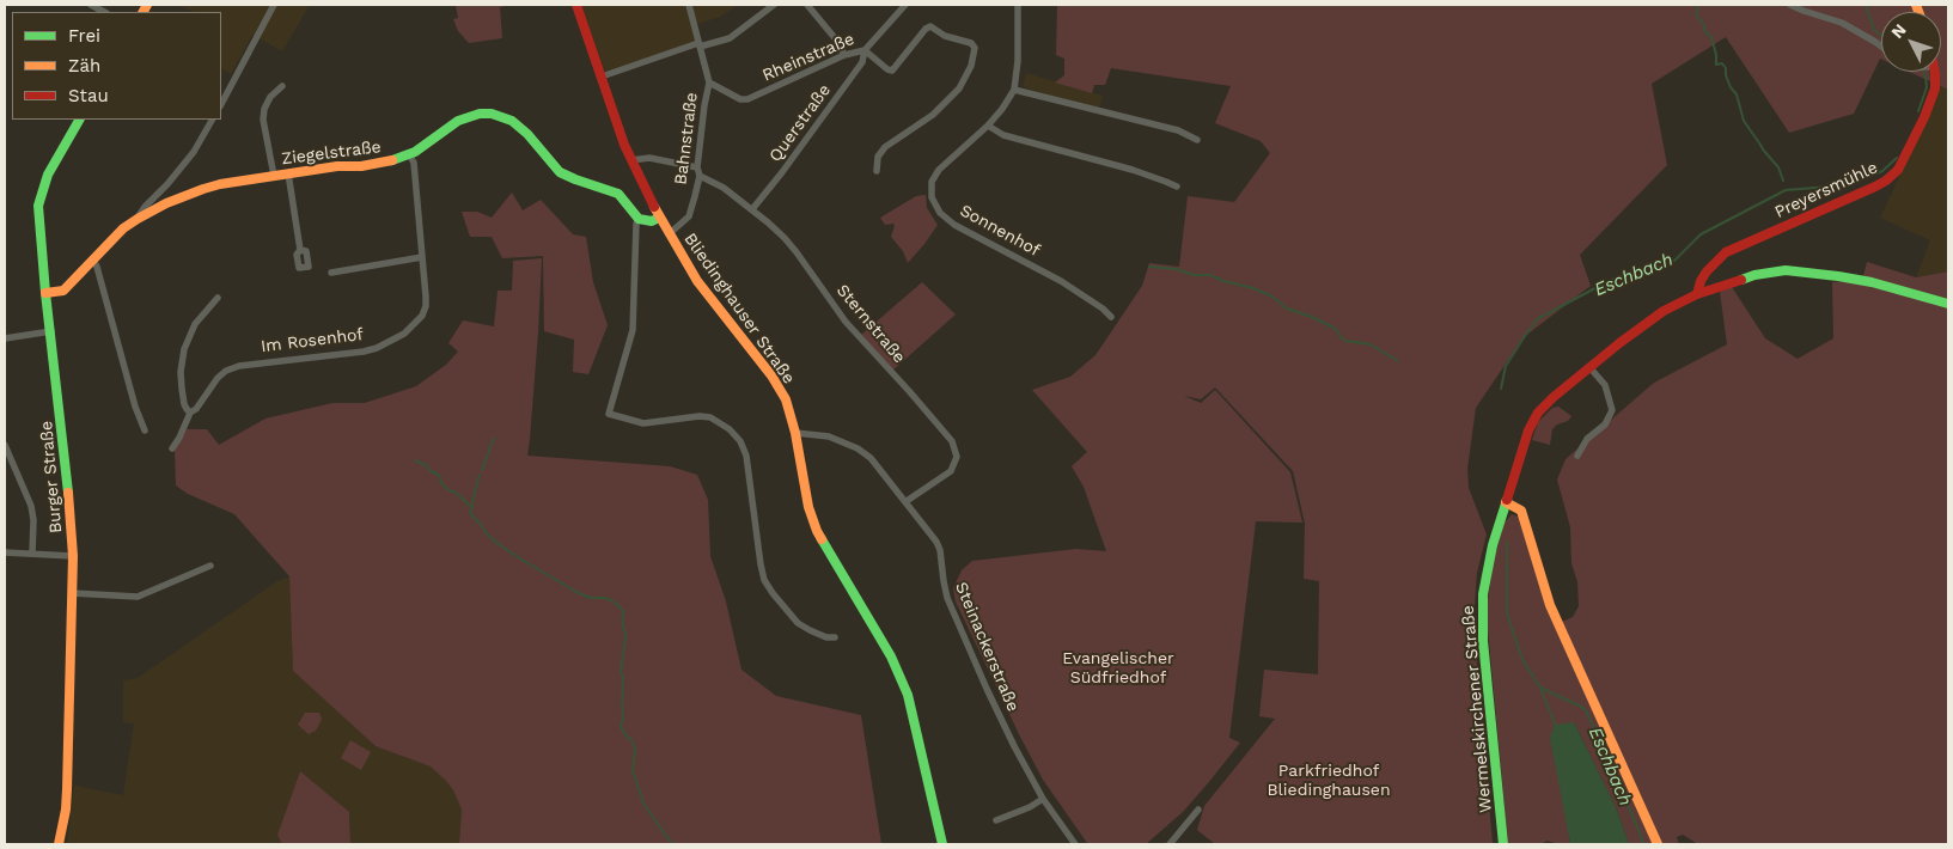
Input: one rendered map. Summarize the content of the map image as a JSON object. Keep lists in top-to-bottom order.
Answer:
{
  "streets": {
    "main road": [
      "Ziegelstraße",
      "Preyersmühle",
      "Bliedinghauser Straße",
      "Burger Straße",
      "Wermelskirchener Straße"
    ],
    "street": [
      "Rheinstraße",
      "Querstraße",
      "Bahnstraße",
      "Sonnenhof",
      "Sternstraße",
      "Im Rosenhof",
      "Steinackerstraße"
    ]
  },
  "crossings": [
    ["Rheinstraße", "Querstraße"],
    ["Rheinstraße", "Bahnstraße"],
    ["Querstraße", "Sternstraße"],
    ["Bahnstraße", "Bliedinghauser Straße"],
    ["Bahnstraße", "Sternstraße"],
    ["Ziegelstraße", "Im Rosenhof"],
    ["Ziegelstraße", "Burger Straße"],
    ["Bliedinghauser Straße", "Steinackerstraße"],
    ["Sternstraße", "Steinackerstraße"]
  ],
  "water": ["Eschbach"],
  "parks": ["Evangelischer Südfriedhof", "Parkfriedhof Bliedinghausen"],
  "legend": ["Frei", "Zäh", "Stau"],
  "north": "top left"
}
